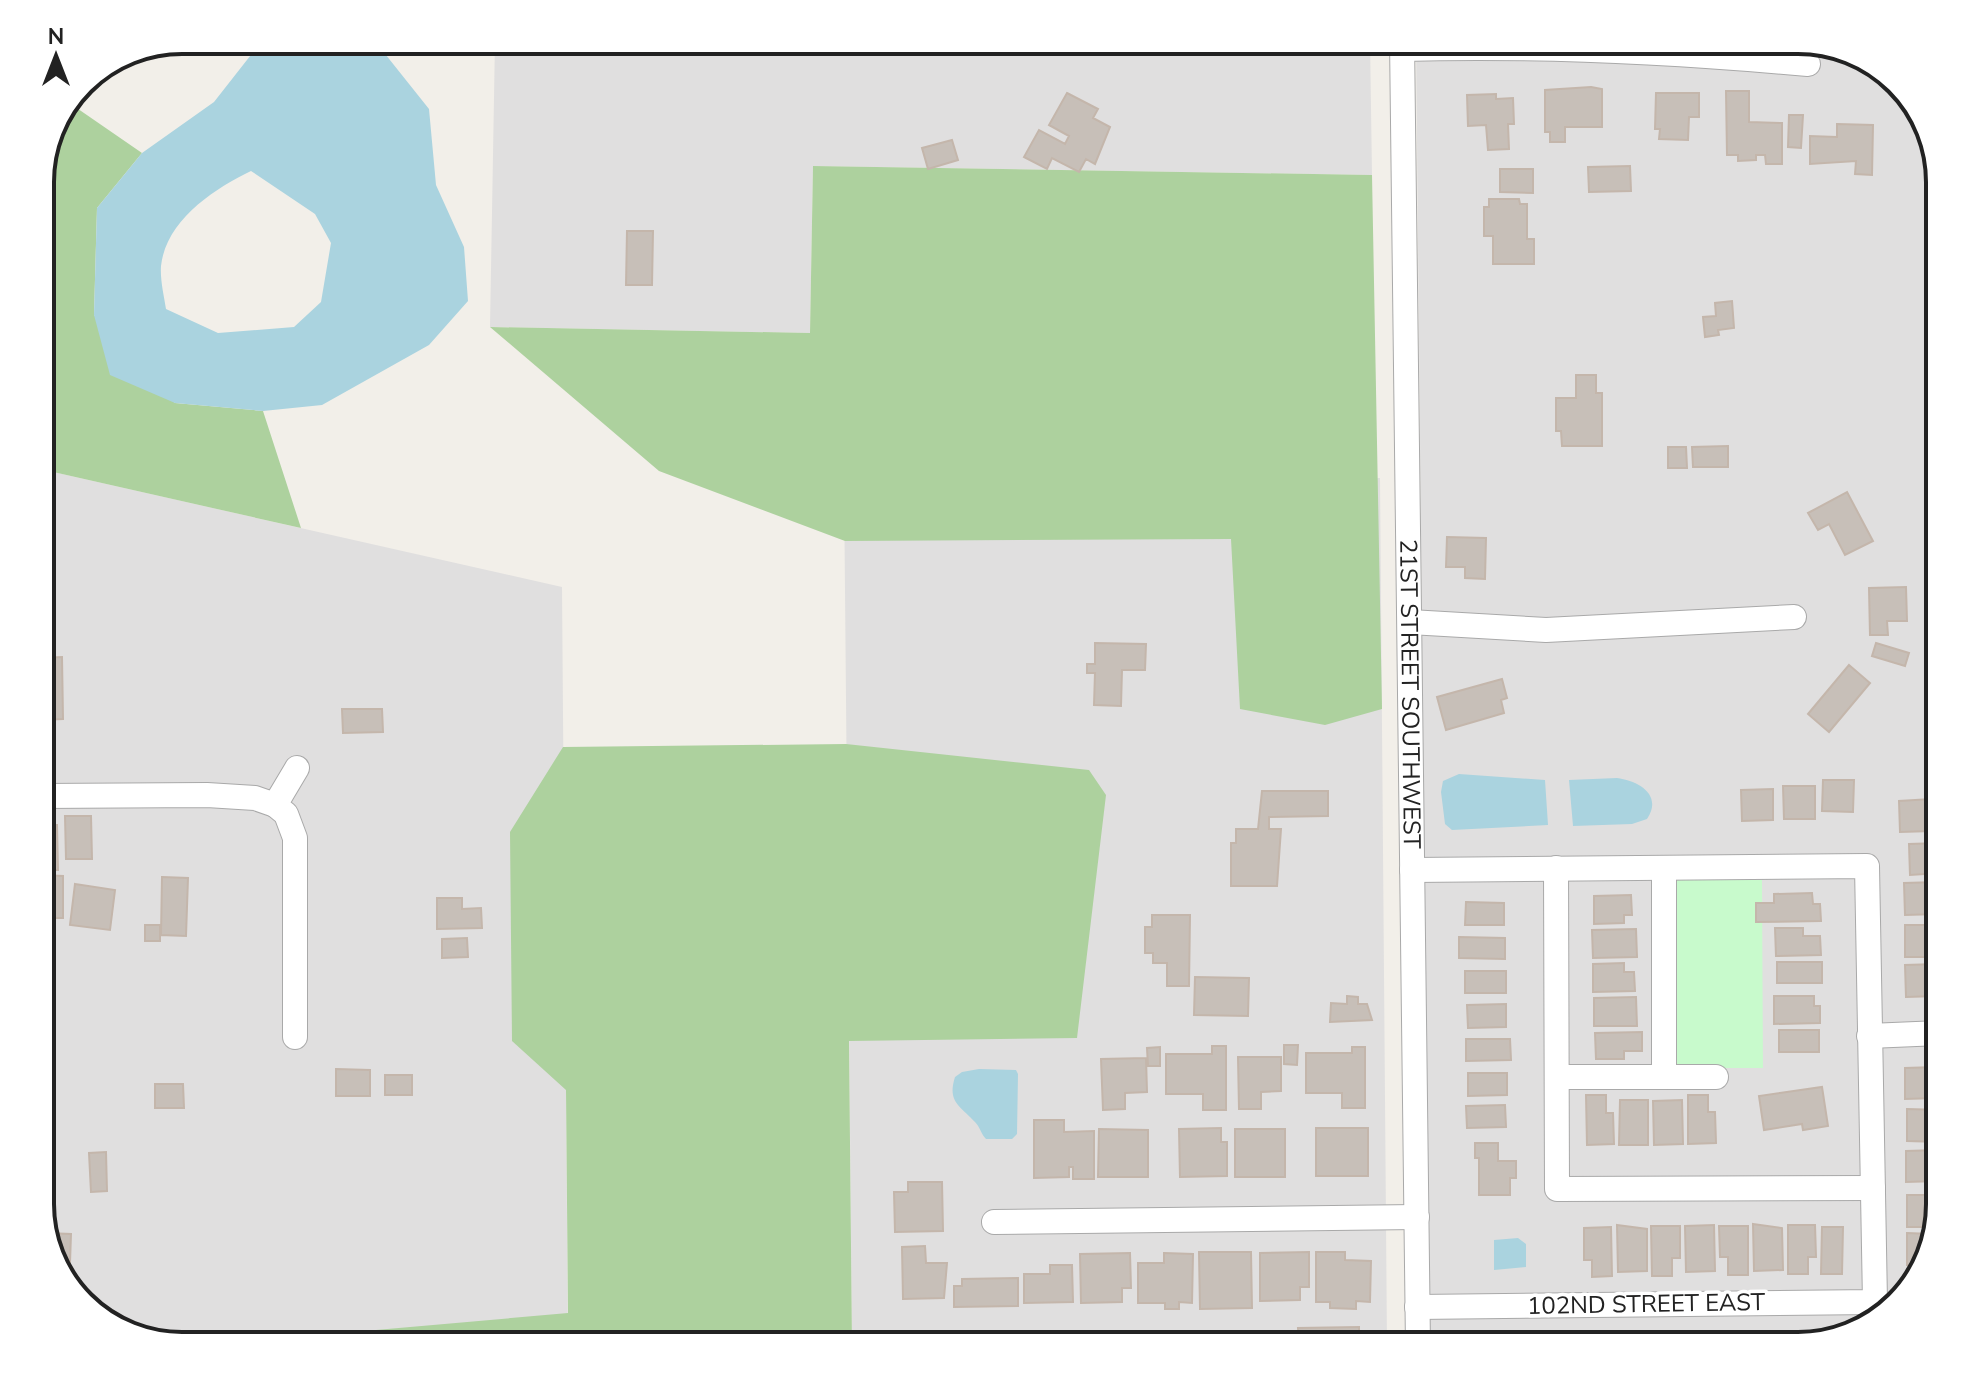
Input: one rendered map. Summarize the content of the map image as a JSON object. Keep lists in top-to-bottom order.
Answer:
{
  "streets": {
    "street": ["21ST STREET SOUTHWEST", "102ND STREET EAST"]
  },
  "crossings": [
    ["21ST STREET SOUTHWEST", "102ND STREET EAST"]
  ],
  "north": "top"
}
